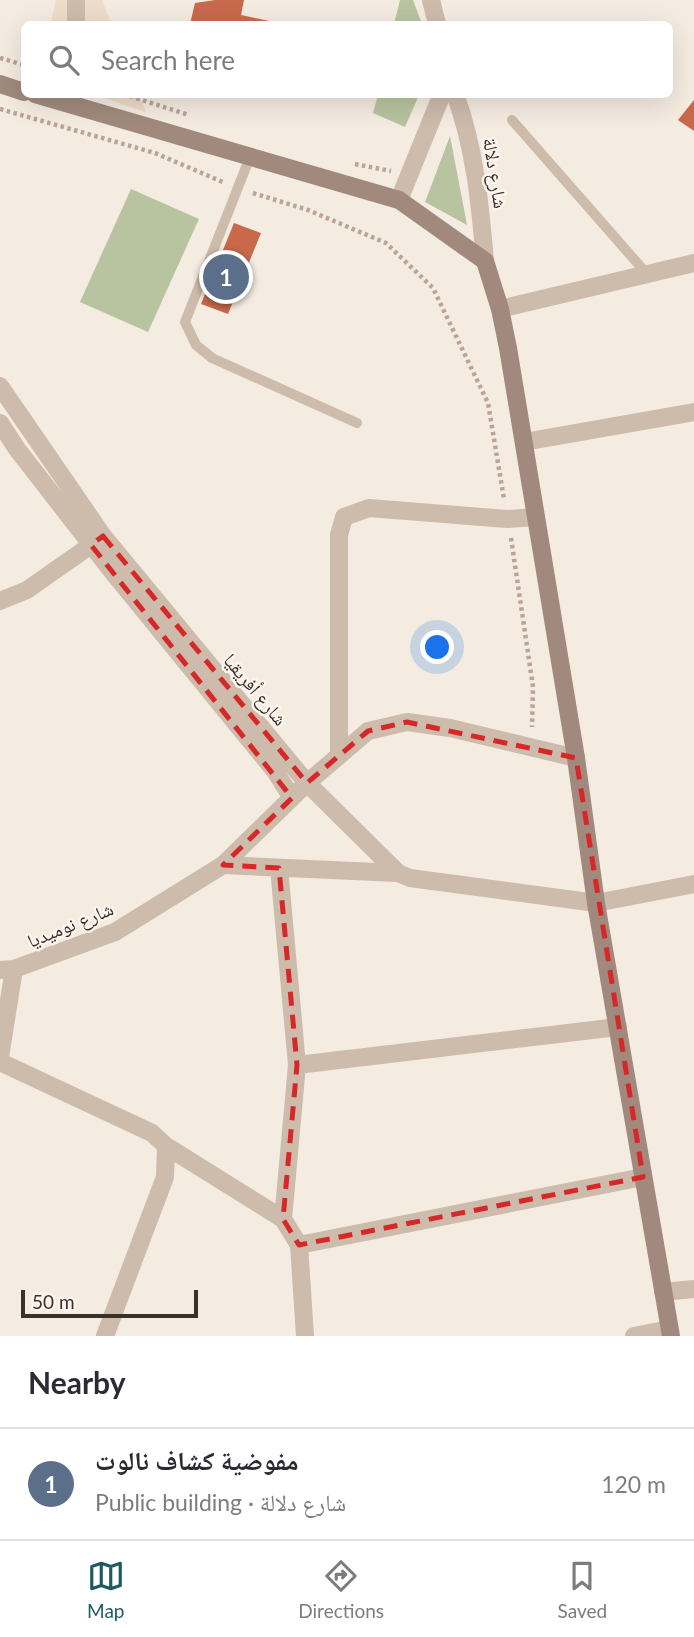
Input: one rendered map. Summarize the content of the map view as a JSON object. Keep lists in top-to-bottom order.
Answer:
{
  "streets": {
    "street": ["شارع دلالة", "شارع أفريقيا", "شارع نوميديا"]
  },
  "crossings": [
    ["شارع أفريقيا", "شارع نوميديا"]
  ],
  "scale_bar": "50 m",
  "page": {
    "search": "Search here",
    "pins": "1",
    "scale": "50 m",
    "heading": "Nearby",
    "list": [
      {
        "mark": "1",
        "name": "مفوضية كشاف نالوت",
        "note": "Public building · شارع دلالة",
        "value": "120 m"
      }
    ],
    "nav": ["Map", "Directions", "Saved"]
  }
}
